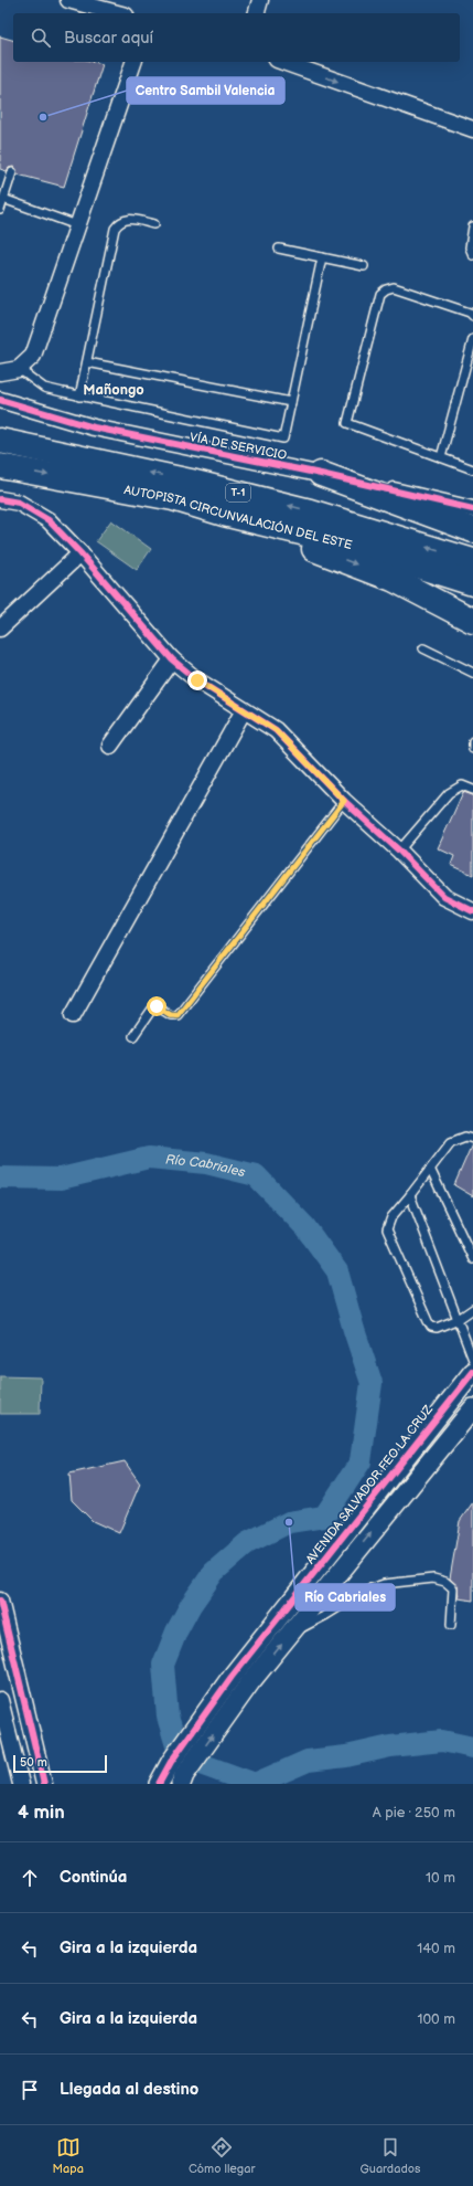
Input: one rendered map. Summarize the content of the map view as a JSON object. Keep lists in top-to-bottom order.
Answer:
{
  "streets": {
    "highway": ["T-1", "AUTOPISTA CIRCUNVALACIÓN DEL ESTE"],
    "street": ["VÍA DE SERVICIO", "AVENIDA SALVADOR FEO LA CRUZ"]
  },
  "districts": ["Mañongo"],
  "water": ["Río Cabriales"],
  "places": ["Centro Sambil Valencia", "Río Cabriales"],
  "scale_bar": "50 m",
  "page": {
    "search": "Buscar aquí",
    "scale": "50 m",
    "heading": ["4 min", "A pie · 250 m"],
    "list": [
      ["Continúa", "10 m"],
      ["Gira a la izquierda", "140 m"],
      ["Gira a la izquierda", "100 m"],
      "Llegada al destino"
    ],
    "nav": ["Mapa", "Cómo llegar", "Guardados"]
  }
}
